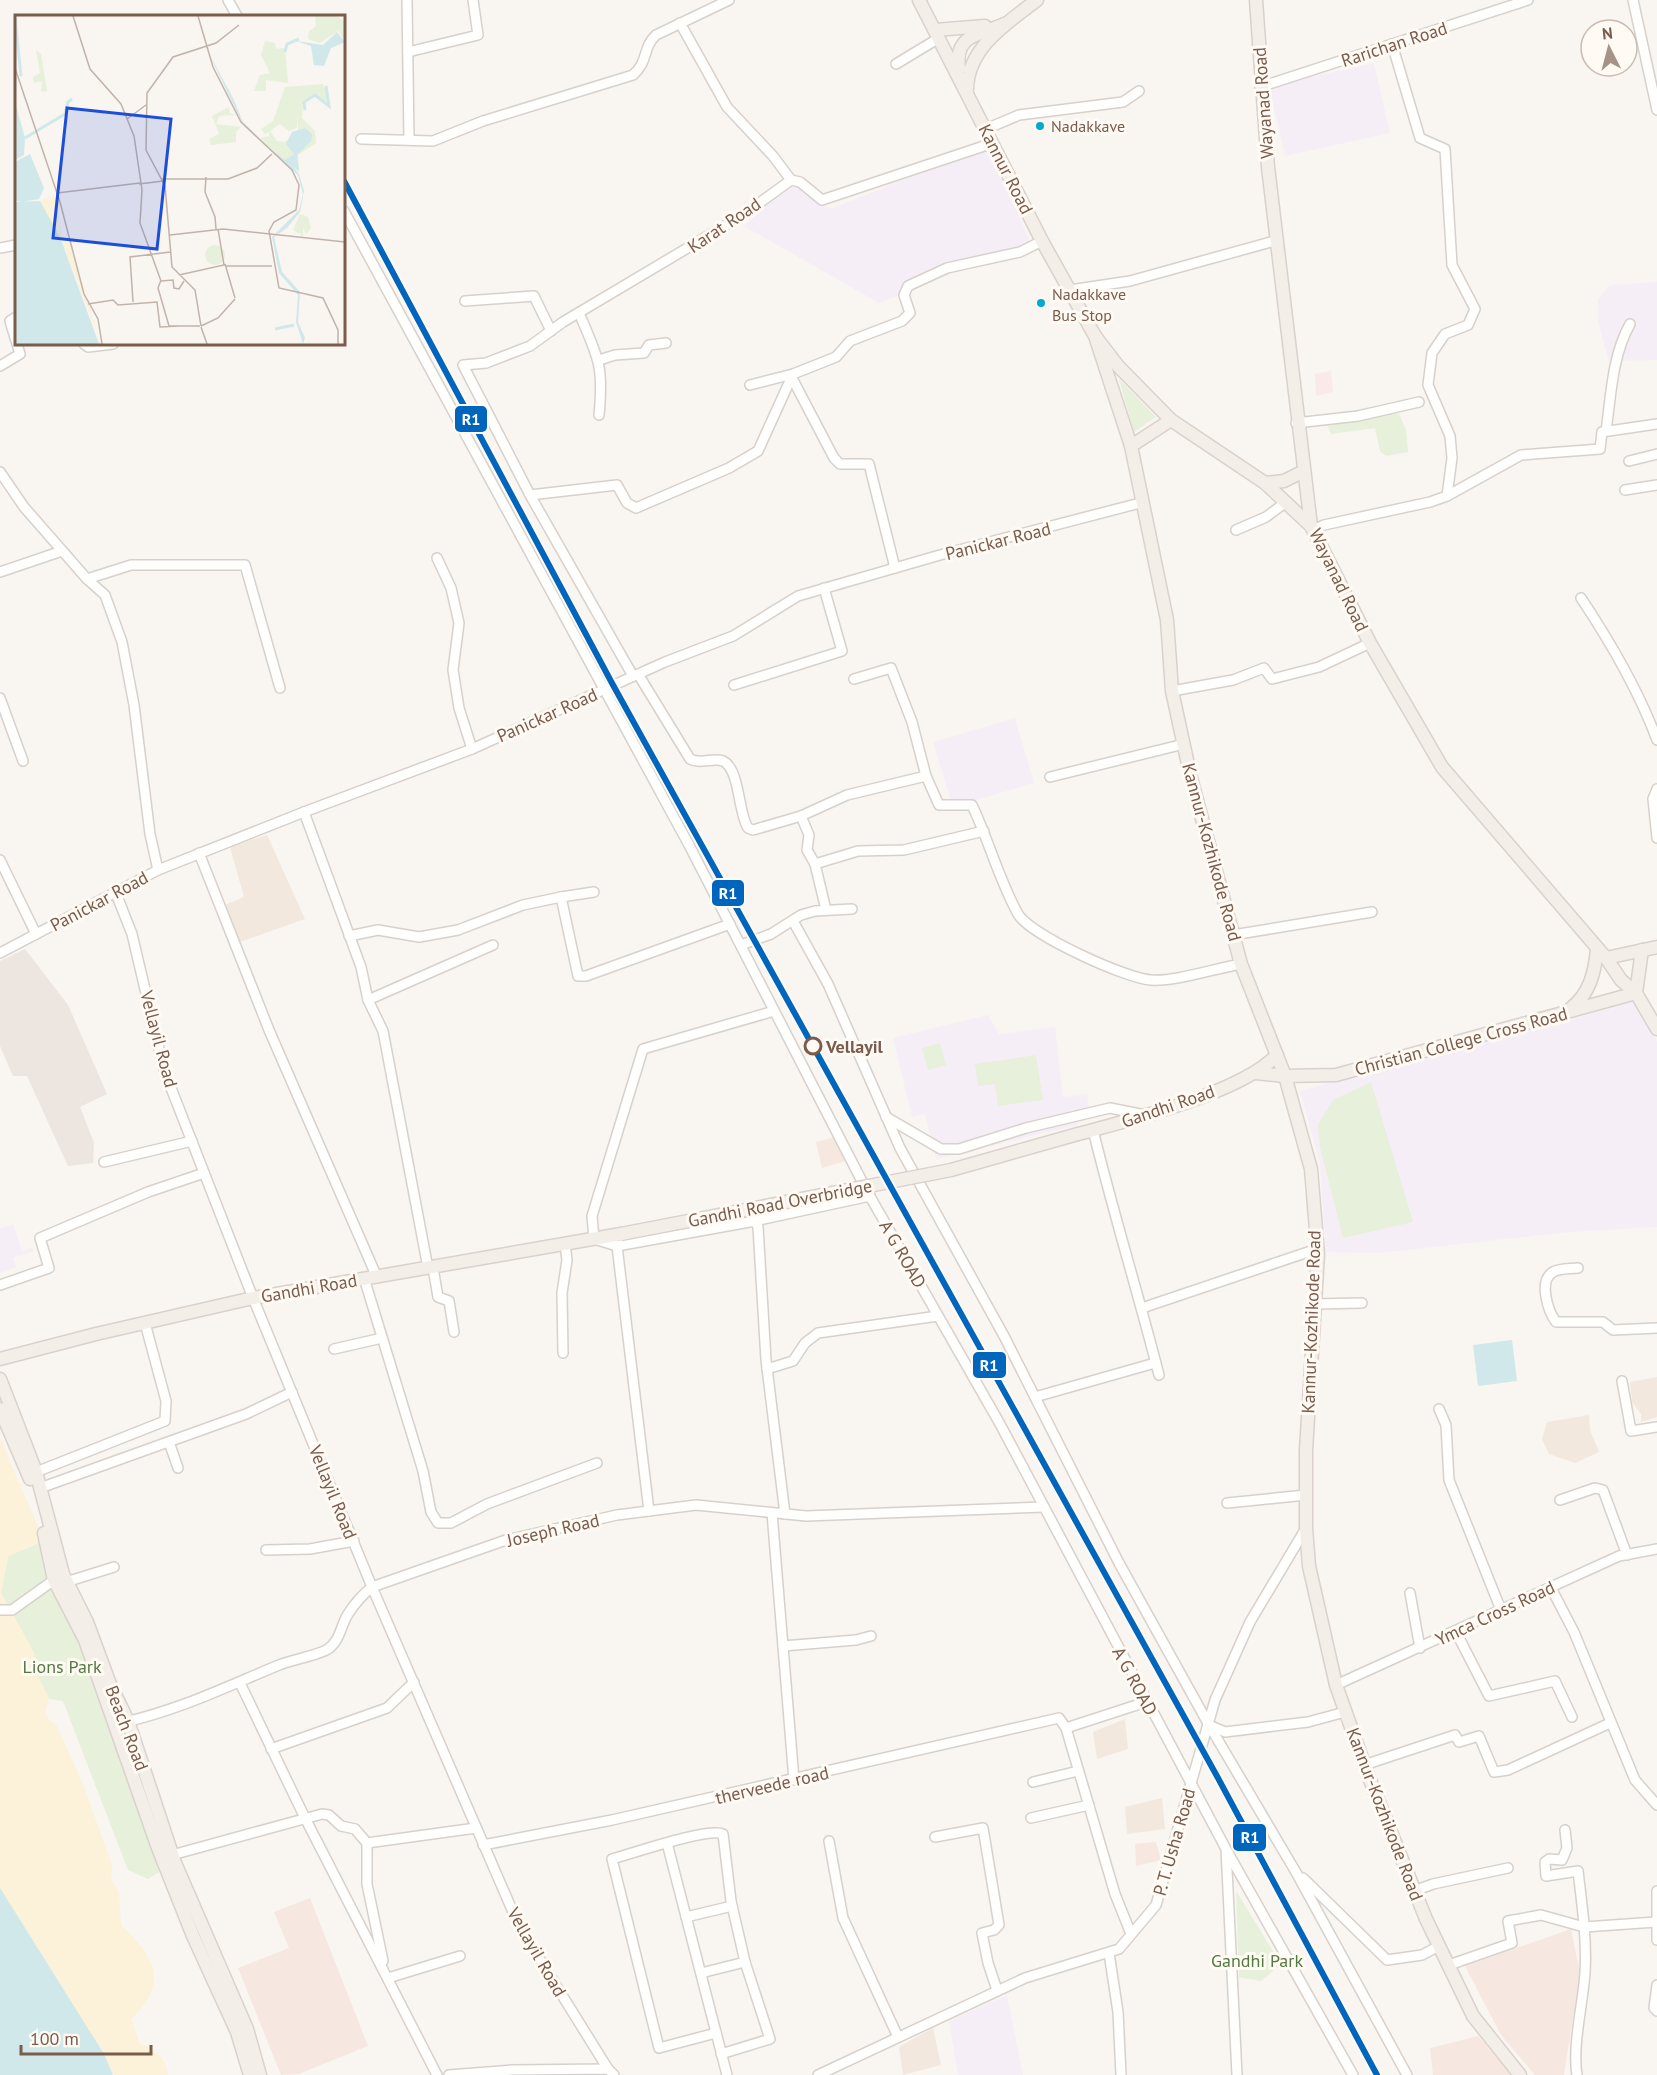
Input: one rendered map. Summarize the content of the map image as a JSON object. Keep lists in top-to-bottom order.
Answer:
{
  "streets": {
    "main road": [
      "Wayanad Road",
      "Kannur Road",
      "Kannur-Kozhikode Road",
      "Christian College Cross Road",
      "Gandhi Road",
      "Gandhi Road Overbridge",
      "Beach Road"
    ],
    "street": [
      "Rarichan Road",
      "Karat Road",
      "Panickar Road",
      "Vellayil Road",
      "A G ROAD",
      "Joseph Road",
      "Ymca Cross Road",
      "therveede road",
      "P. T. Usha Road"
    ]
  },
  "crossings": [
    ["Rarichan Road", "Wayanad Road"],
    ["Wayanad Road", "Christian College Cross Road"],
    ["Kannur Road", "Kannur-Kozhikode Road"],
    ["Panickar Road", "Kannur-Kozhikode Road"],
    ["Panickar Road", "Vellayil Road"],
    ["Panickar Road", "A G ROAD"],
    ["Kannur-Kozhikode Road", "Christian College Cross Road"],
    ["Kannur-Kozhikode Road", "Gandhi Road"],
    ["Kannur-Kozhikode Road", "Ymca Cross Road"],
    ["Kannur-Kozhikode Road", "P. T. Usha Road"],
    ["Vellayil Road", "Gandhi Road"],
    ["Vellayil Road", "Joseph Road"],
    ["Vellayil Road", "therveede road"],
    ["Christian College Cross Road", "Gandhi Road"],
    ["Gandhi Road", "Gandhi Road Overbridge"],
    ["A G ROAD", "Joseph Road"],
    ["A G ROAD", "P. T. Usha Road"],
    ["Joseph Road", "Beach Road"]
  ],
  "parks": ["Lions Park", "Gandhi Park"],
  "places": ["Nadakkave", "Nadakkave Bus Stop", "Vellayil"],
  "lines": ["transit line R1"],
  "scale_bar": "100 m",
  "north": "top"
}
